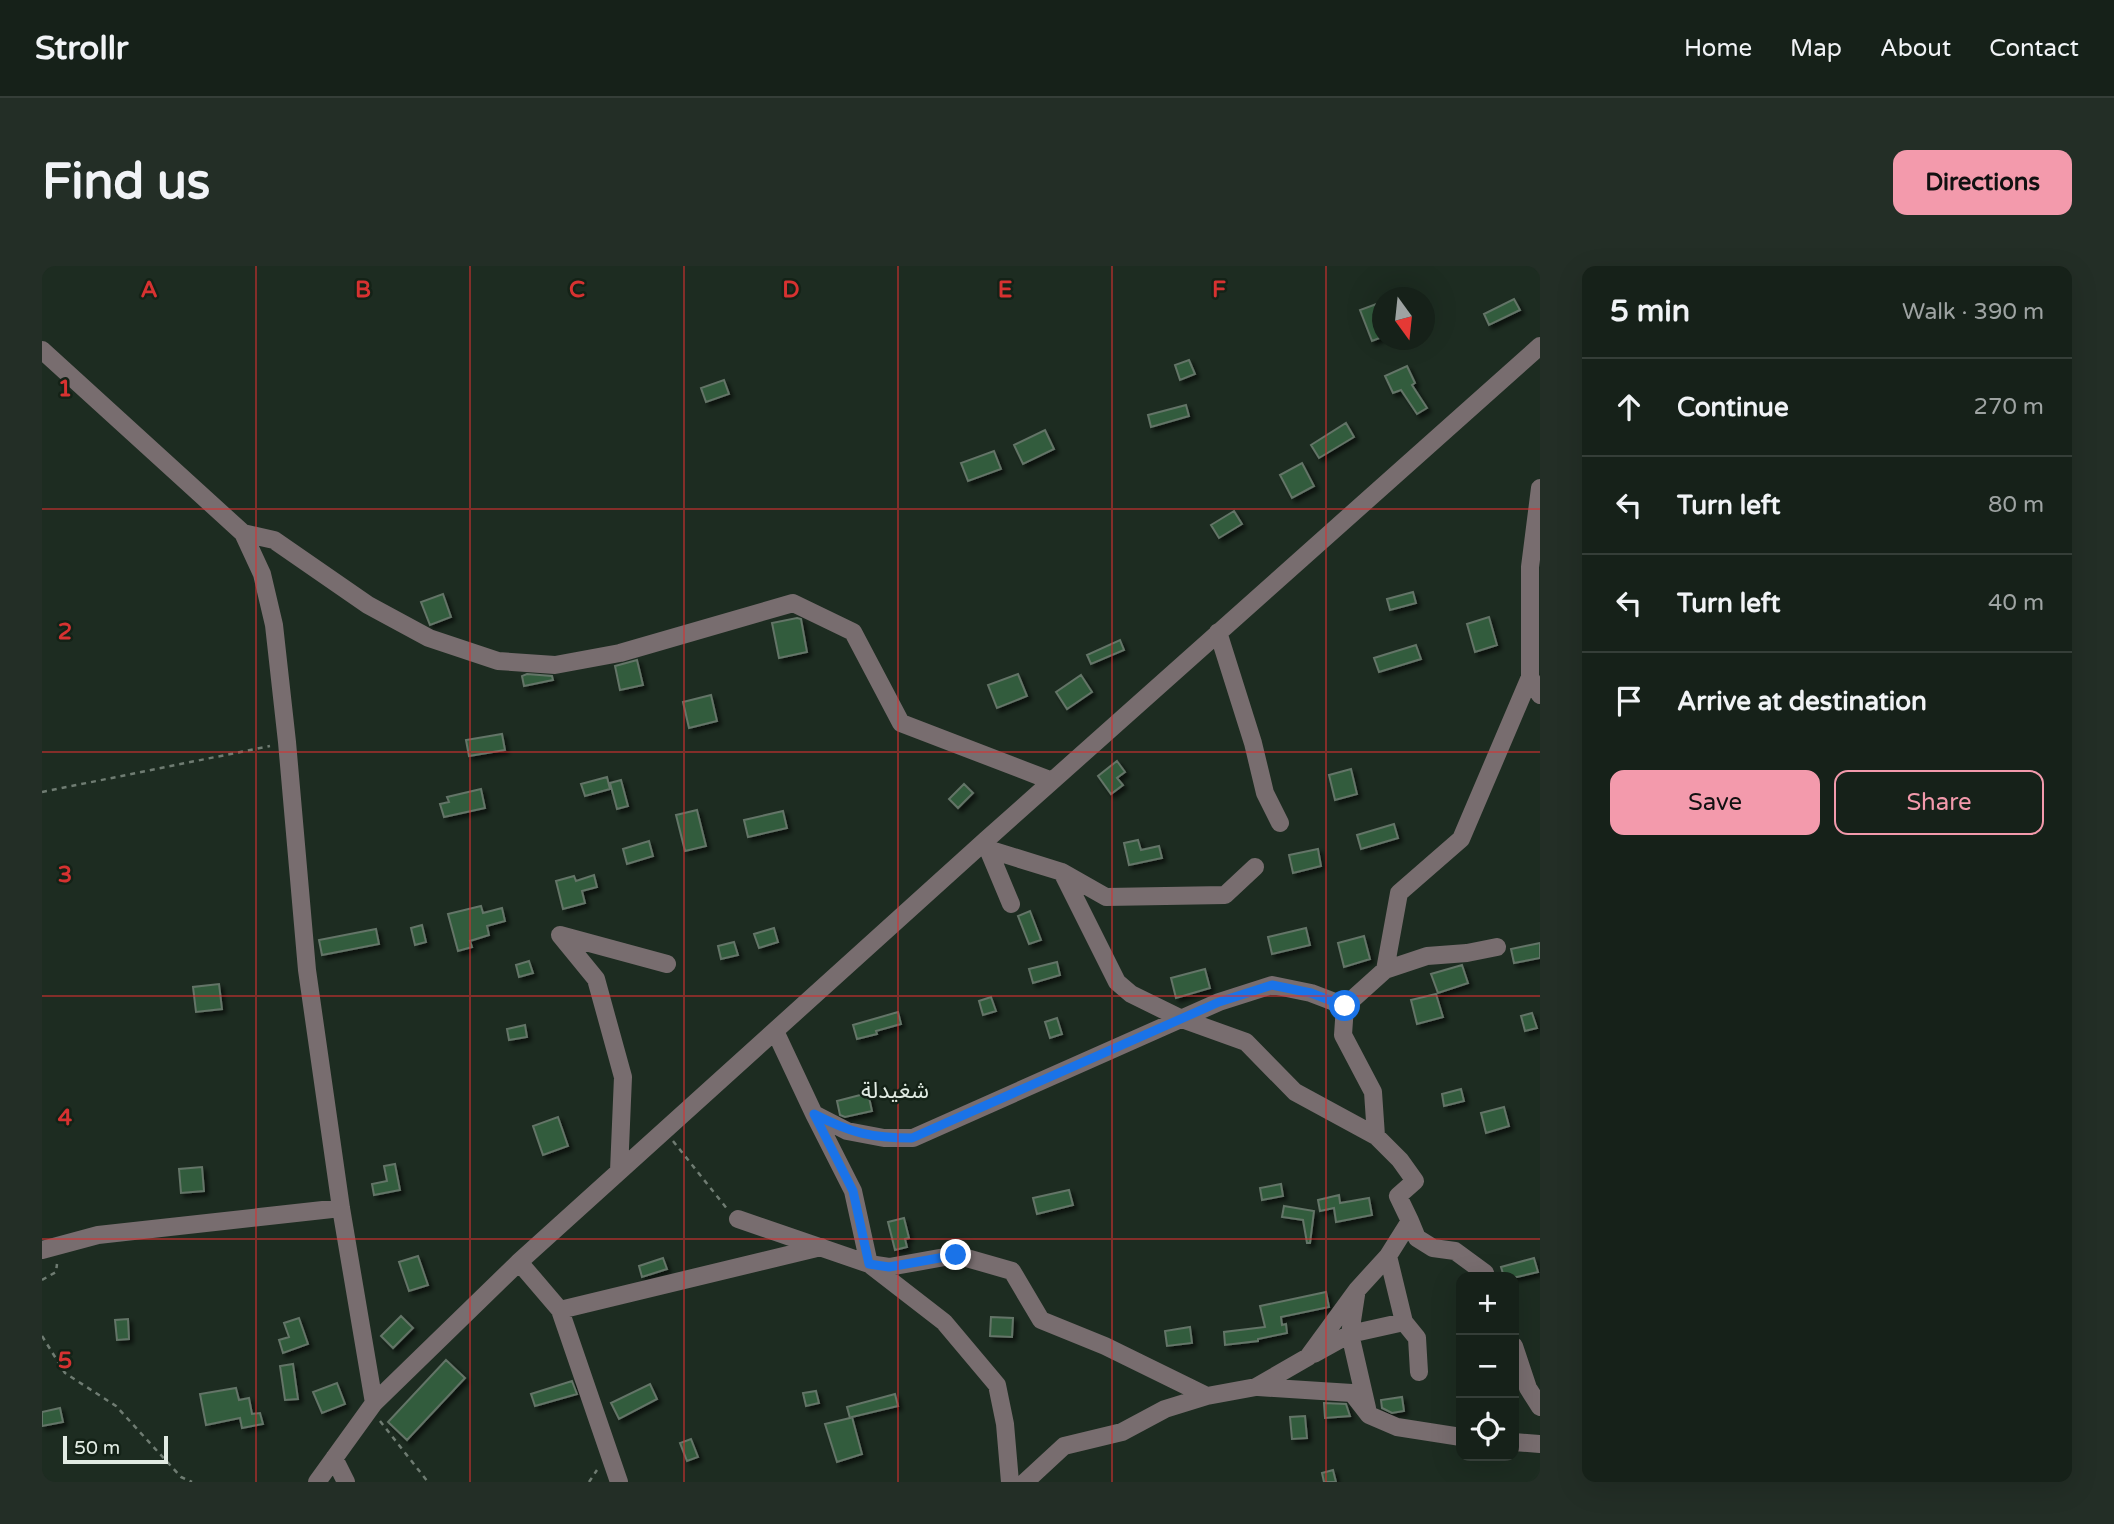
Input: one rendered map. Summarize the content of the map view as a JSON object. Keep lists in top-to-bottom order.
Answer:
{
  "districts": ["شغيدلة"],
  "scale_bar": "50 m",
  "north": "bottom",
  "page": {
    "header": "Strollr",
    "nav": [
      "Home",
      "Map",
      "About",
      "Contact"
    ],
    "buttons": [
      "Directions",
      ["Save", "Share"]
    ],
    "title": "Find us",
    "heading": ["5 min", "Walk · 390 m"],
    "list": [
      ["Continue", "270 m"],
      ["Turn left", "80 m"],
      ["Turn left", "40 m"],
      "Arrive at destination"
    ],
    "map_buttons": ["+", "−"],
    "scale": "50 m"
  },
  "grid": {
    "columns": [
      "A",
      "B",
      "C",
      "D",
      "E",
      "F"
    ],
    "rows": [
      "1",
      "2",
      "3",
      "4",
      "5"
    ]
  }
}
